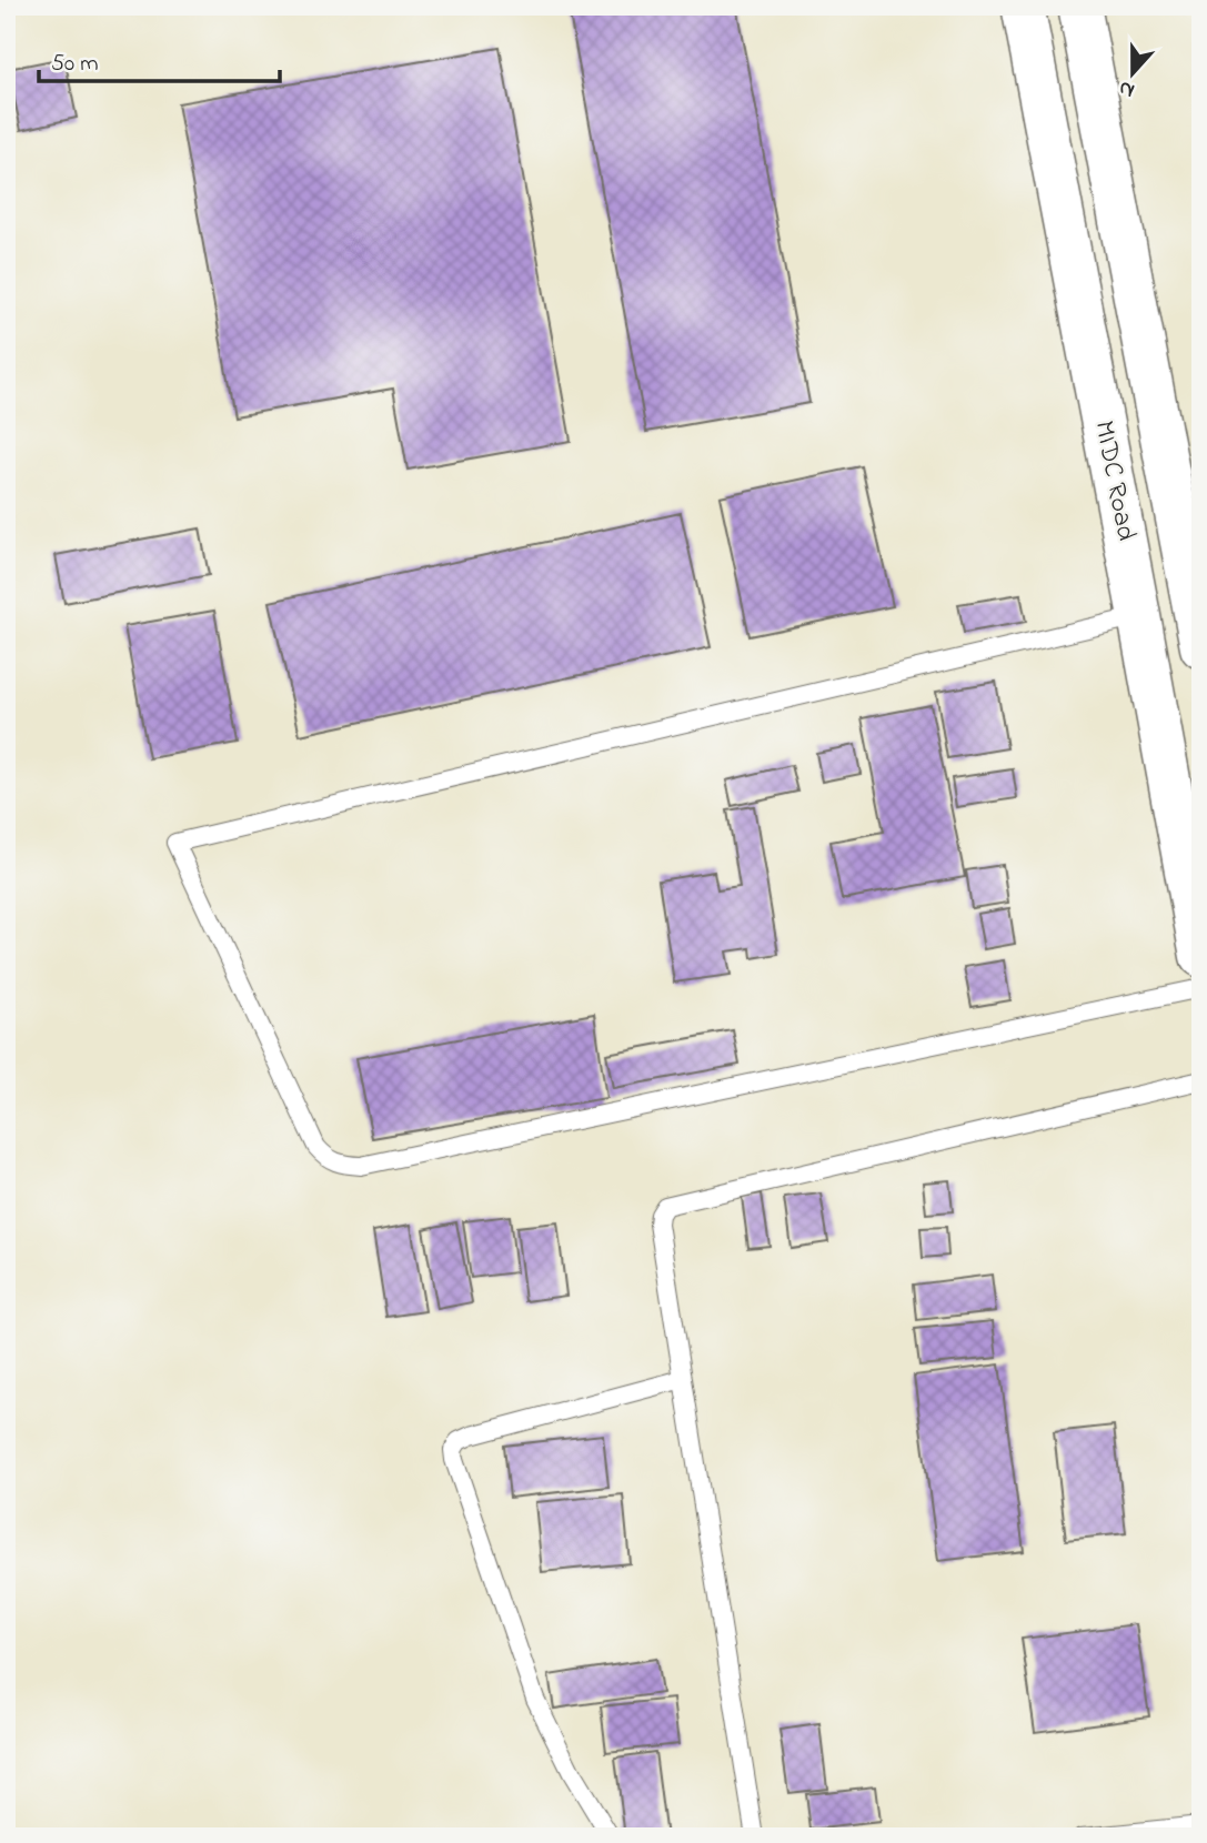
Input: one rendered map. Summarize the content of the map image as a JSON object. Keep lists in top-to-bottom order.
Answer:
{
  "streets": {
    "main road": ["MIDC Road"]
  },
  "scale_bar": "50 m",
  "north": "bottom"
}
